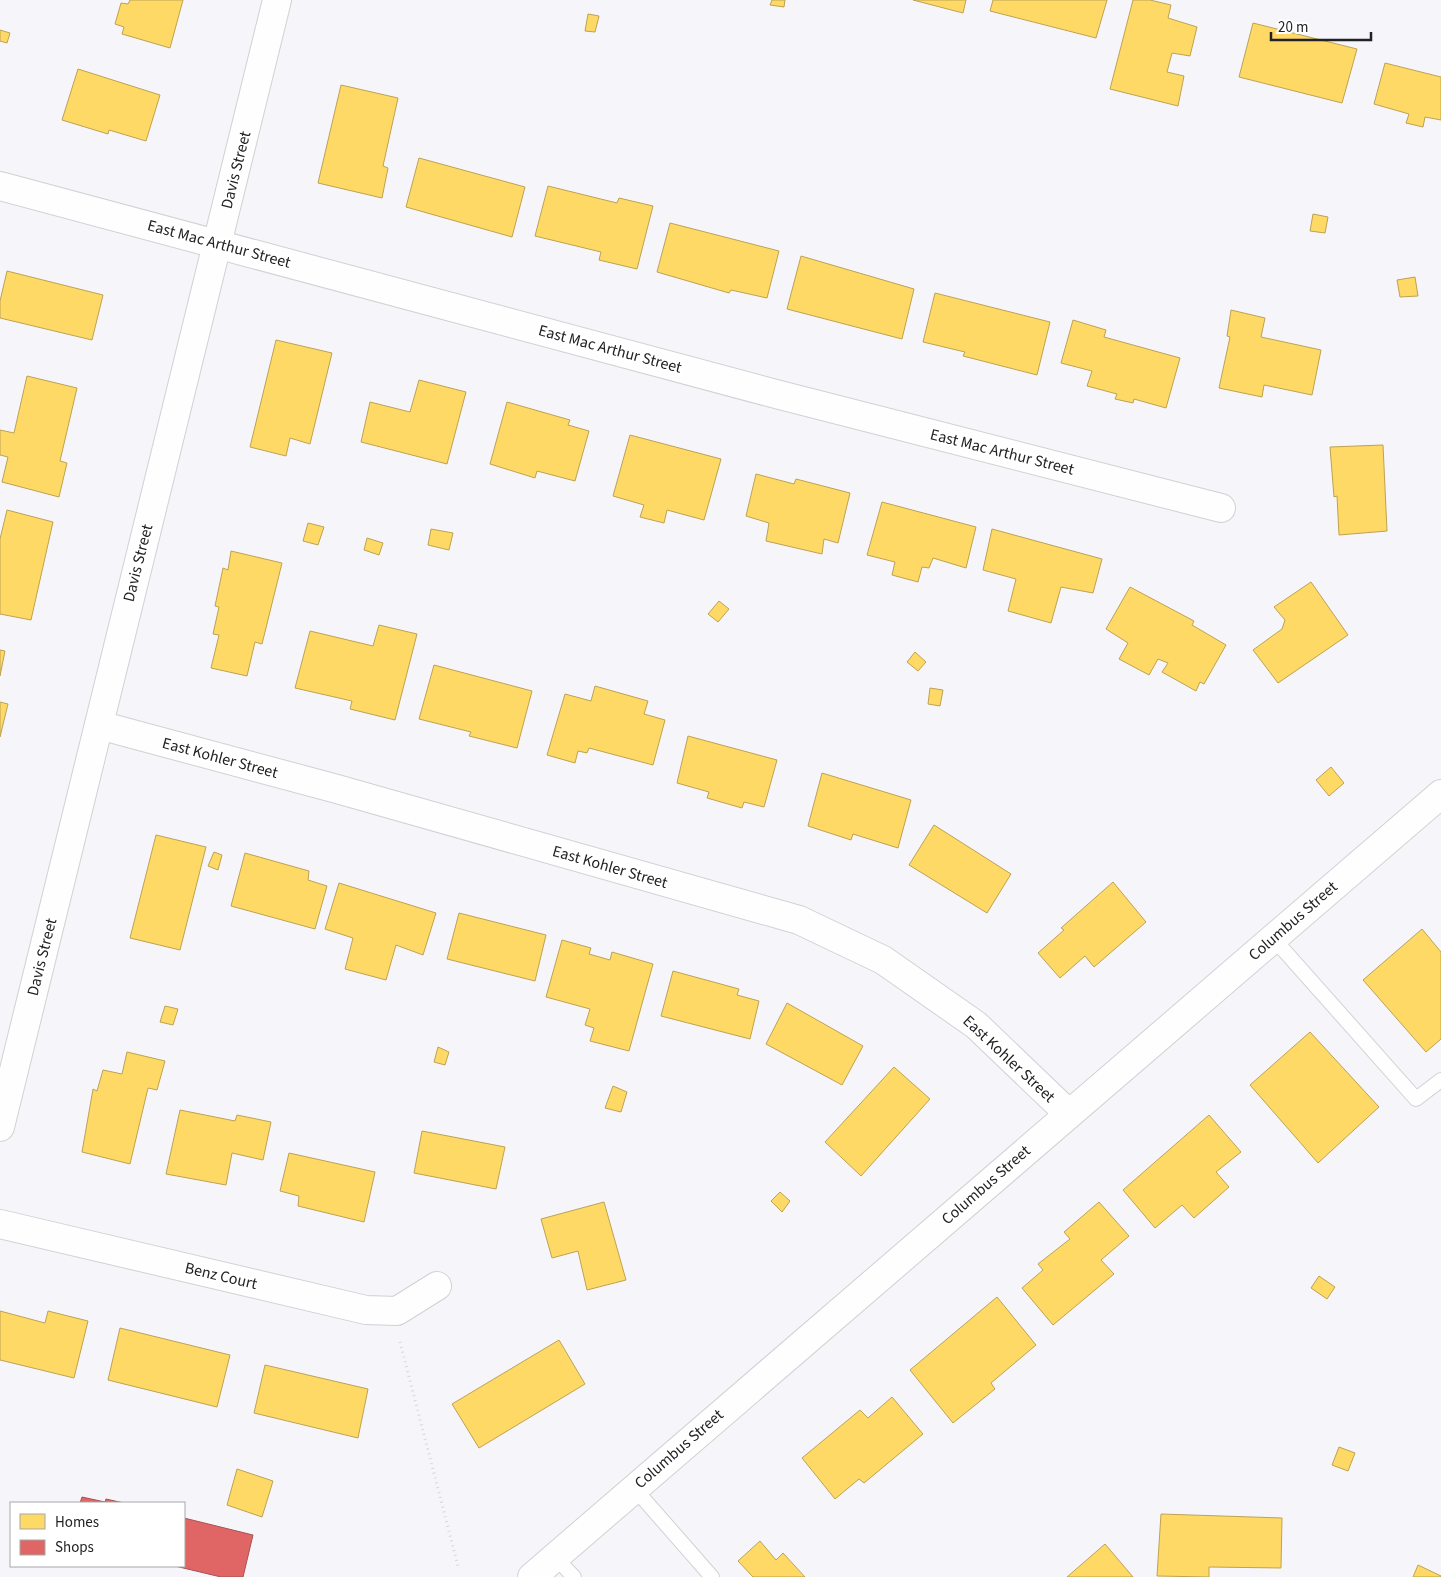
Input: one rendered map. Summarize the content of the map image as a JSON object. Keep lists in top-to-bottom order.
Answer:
{
  "streets": {
    "street": [
      "Davis Street",
      "East Mac Arthur Street",
      "East Kohler Street",
      "Columbus Street",
      "Benz Court"
    ]
  },
  "crossings": [
    ["Davis Street", "East Mac Arthur Street"],
    ["Davis Street", "East Kohler Street"],
    ["East Kohler Street", "Columbus Street"]
  ],
  "legend": ["Homes", "Shops"],
  "scale_bar": "20 m"
}
